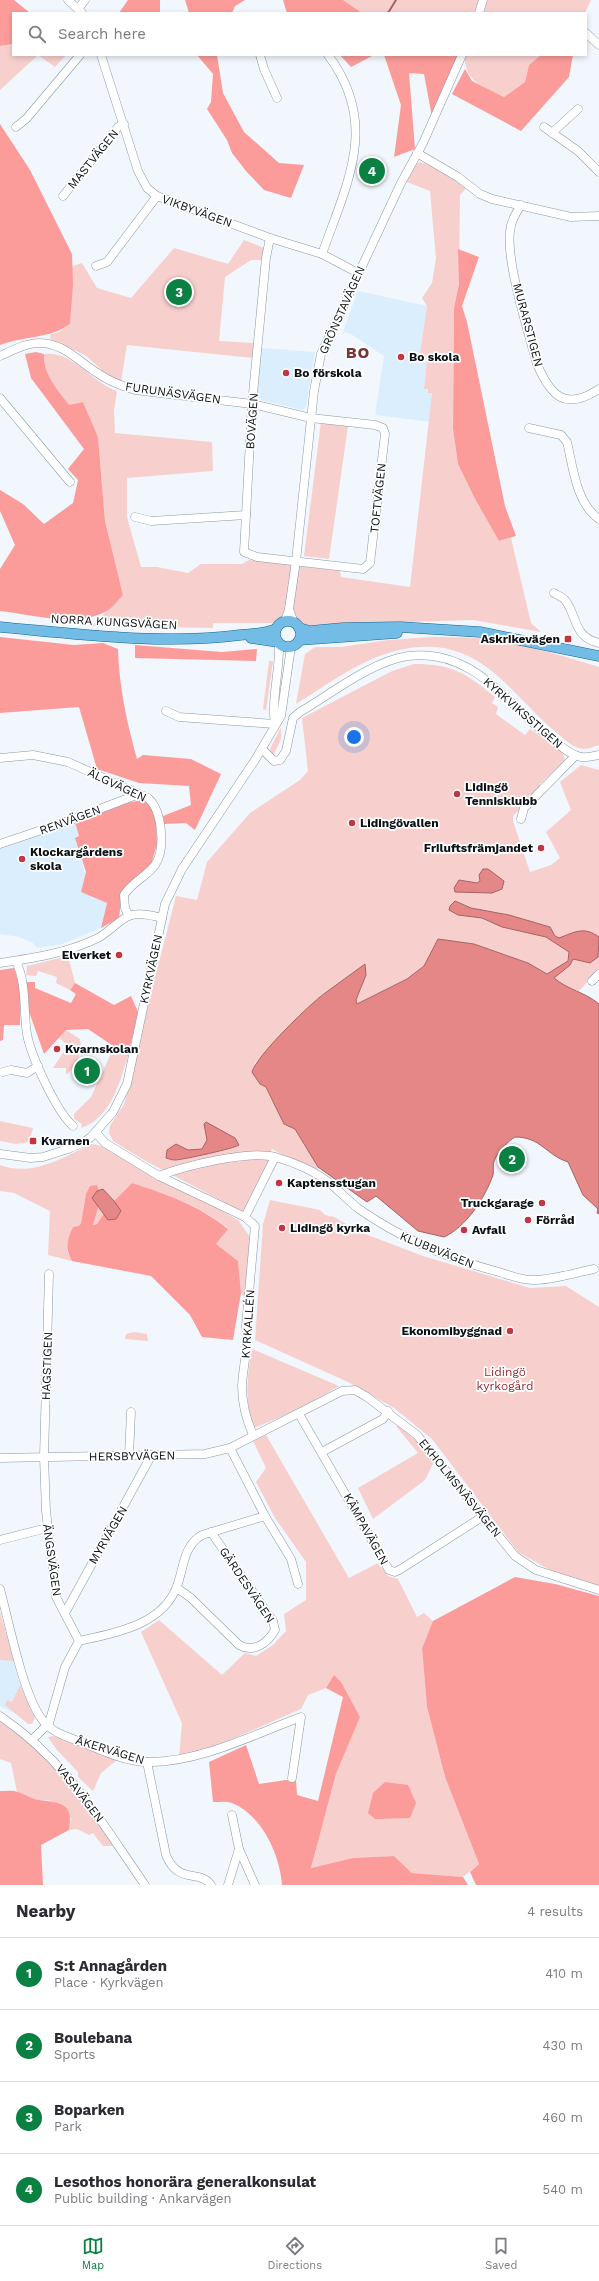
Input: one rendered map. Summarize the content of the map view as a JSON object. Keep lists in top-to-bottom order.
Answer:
{
  "streets": {
    "main road": ["NORRA KUNGSVÄGEN"],
    "street": [
      "MASTVÄGEN",
      "VIKBYVÄGEN",
      "GRÖNSTAVÄGEN",
      "MURARSTIGEN",
      "FURUNÄSVÄGEN",
      "BOVÄGEN",
      "TOFTVÄGEN",
      "KYRKVIKSSTIGEN",
      "ÄLGVÄGEN",
      "RENVÄGEN",
      "KYRKVÄGEN",
      "KLUBBVÄGEN",
      "KYRKALLÉN",
      "HAGSTIGEN",
      "HERSBYVÄGEN",
      "EKHOLMSNÄSVÄGEN",
      "KÄMPAVÄGEN",
      "MYRVÄGEN",
      "ÄNGSVÄGEN",
      "GÄRDESVÄGEN",
      "ÅKERVÄGEN",
      "VASAVÄGEN"
    ]
  },
  "crossings": [
    ["MASTVÄGEN", "VIKBYVÄGEN"],
    ["VIKBYVÄGEN", "GRÖNSTAVÄGEN"],
    ["VIKBYVÄGEN", "BOVÄGEN"],
    ["GRÖNSTAVÄGEN", "FURUNÄSVÄGEN"],
    ["GRÖNSTAVÄGEN", "BOVÄGEN"],
    ["GRÖNSTAVÄGEN", "TOFTVÄGEN"],
    ["FURUNÄSVÄGEN", "BOVÄGEN"],
    ["FURUNÄSVÄGEN", "TOFTVÄGEN"],
    ["BOVÄGEN", "TOFTVÄGEN"],
    ["NORRA KUNGSVÄGEN", "KYRKVÄGEN"],
    ["KYRKVIKSSTIGEN", "KYRKVÄGEN"],
    ["ÄLGVÄGEN", "RENVÄGEN"],
    ["KYRKVÄGEN", "KYRKALLÉN"],
    ["KLUBBVÄGEN", "KYRKALLÉN"],
    ["KYRKALLÉN", "HERSBYVÄGEN"],
    ["KYRKALLÉN", "EKHOLMSNÄSVÄGEN"],
    ["HAGSTIGEN", "HERSBYVÄGEN"],
    ["HAGSTIGEN", "ÄNGSVÄGEN"],
    ["HERSBYVÄGEN", "EKHOLMSNÄSVÄGEN"],
    ["HERSBYVÄGEN", "MYRVÄGEN"],
    ["HERSBYVÄGEN", "ÄNGSVÄGEN"],
    ["EKHOLMSNÄSVÄGEN", "KÄMPAVÄGEN"],
    ["MYRVÄGEN", "ÄNGSVÄGEN"]
  ],
  "districts": ["BO"],
  "parks": ["Lidingö kyrkogård"],
  "places": {
    "other": [
      "Bo skola",
      "Bo förskola",
      "Lidingö Tennisklubb",
      "Lidingövallen",
      "Friluftsfrämjandet",
      "Klockargårdens skola",
      "Elverket",
      "Kvarnskolan",
      "Kaptensstugan",
      "Truckgarage",
      "Förråd",
      "Lidingö kyrka",
      "Avfall",
      "Ekonomibyggnad"
    ],
    "transit": ["Askrikevägen", "Kvarnen"]
  },
  "page": {
    "search": "Search here",
    "pins": [
      "4",
      "3",
      "1",
      "2"
    ],
    "heading": ["Nearby", "4 results"],
    "list": [
      {
        "mark": "1",
        "name": "S:t Annagården",
        "note": "Place · Kyrkvägen",
        "value": "410 m"
      },
      {
        "mark": "2",
        "name": "Boulebana",
        "note": "Sports",
        "value": "430 m"
      },
      {
        "mark": "3",
        "name": "Boparken",
        "note": "Park",
        "value": "460 m"
      },
      {
        "mark": "4",
        "name": "Lesothos honorära generalkonsulat",
        "note": "Public building · Ankarvägen",
        "value": "540 m"
      }
    ],
    "nav": ["Map", "Directions", "Saved"]
  }
}
